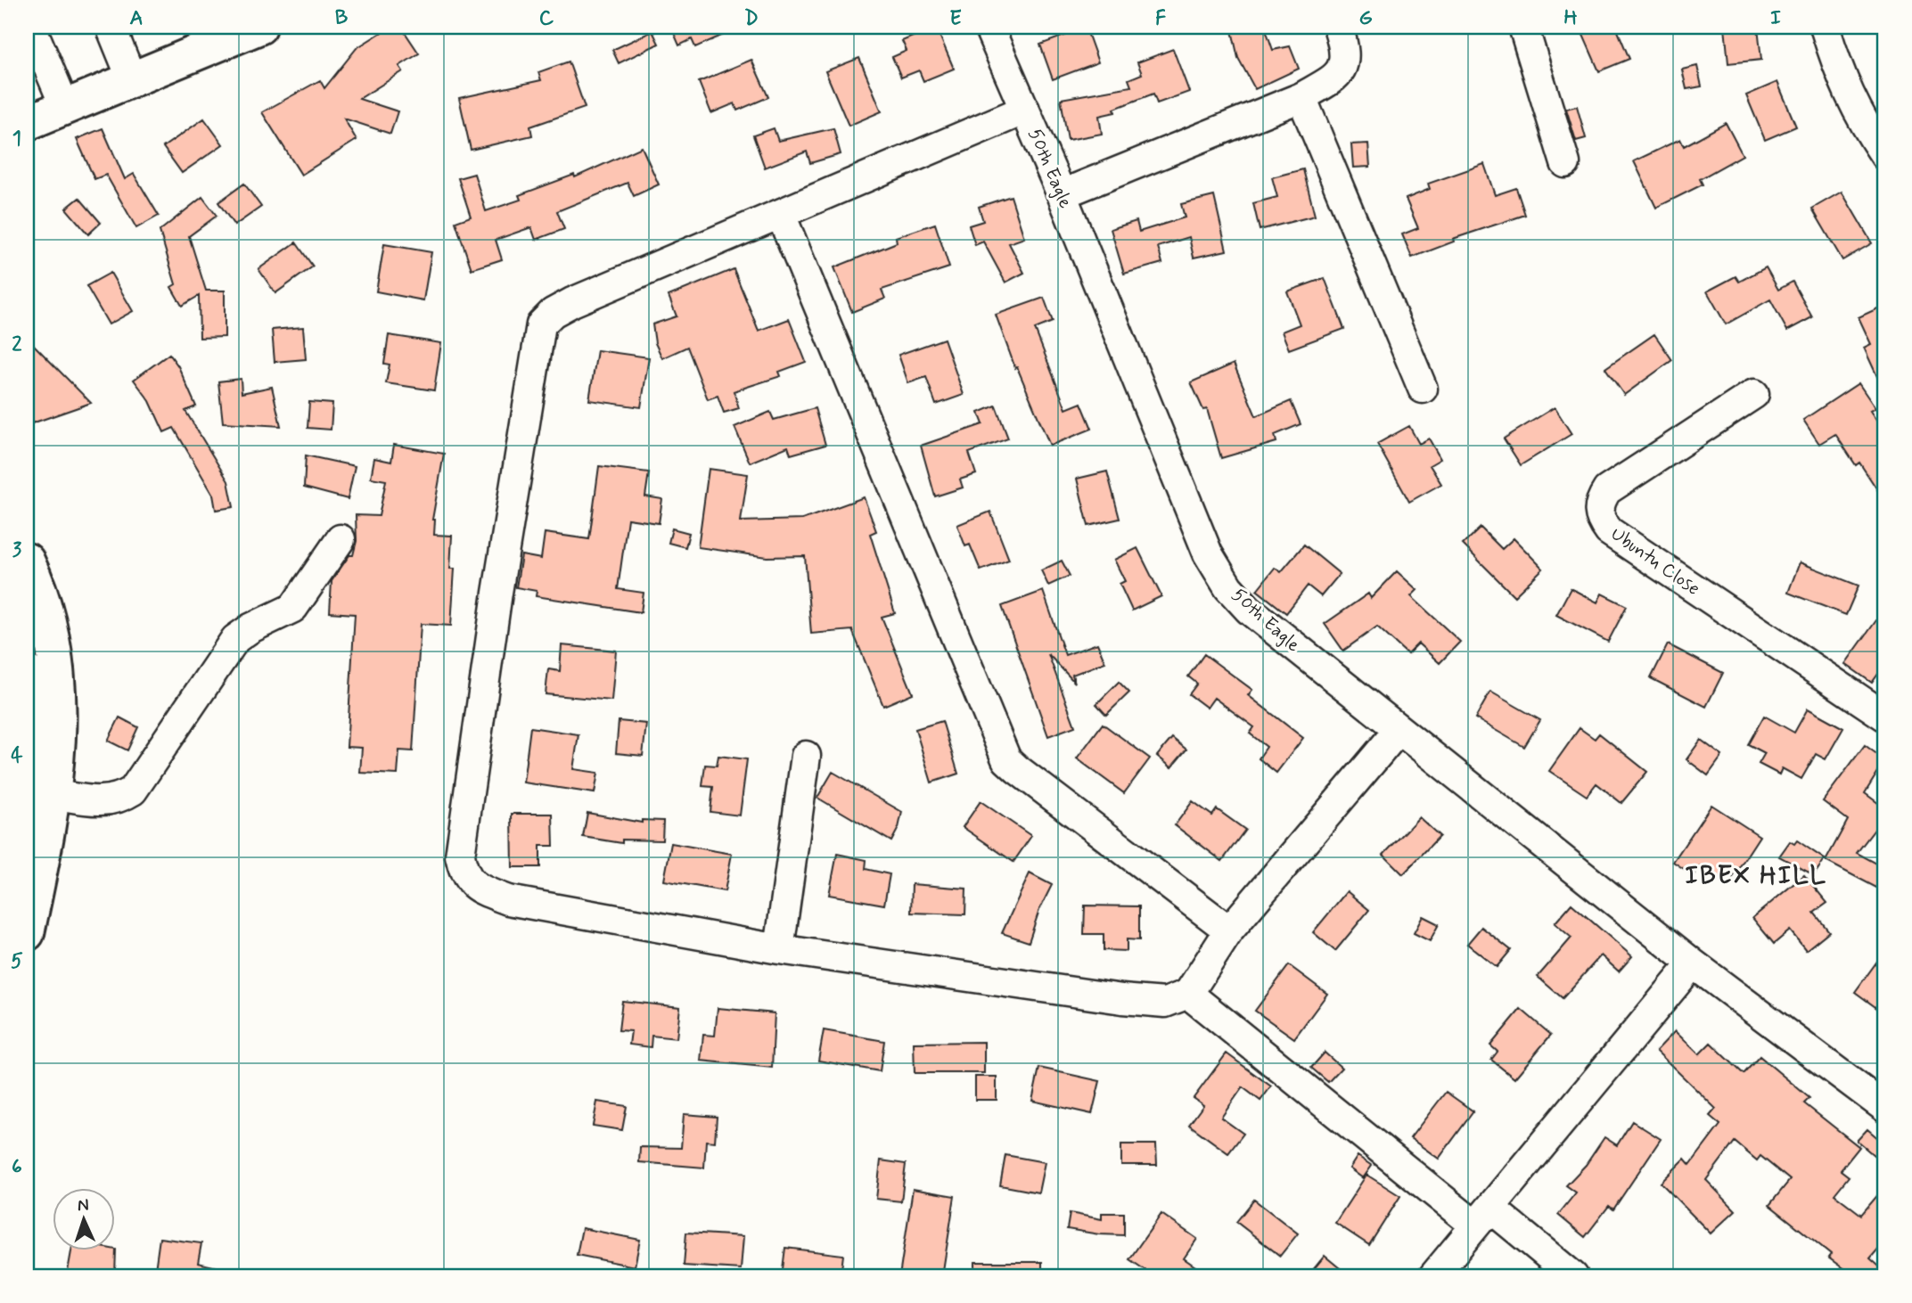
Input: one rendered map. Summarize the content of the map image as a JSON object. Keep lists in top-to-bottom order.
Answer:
{
  "streets": {
    "street": ["50th Eagle", "Ubuntu Close"]
  },
  "districts": ["IBEX HILL"],
  "north": "top",
  "grid": {
    "columns": [
      "A",
      "B",
      "C",
      "D",
      "E",
      "F",
      "G",
      "H",
      "I"
    ],
    "rows": [
      "1",
      "2",
      "3",
      "4",
      "5",
      "6"
    ]
  }
}
